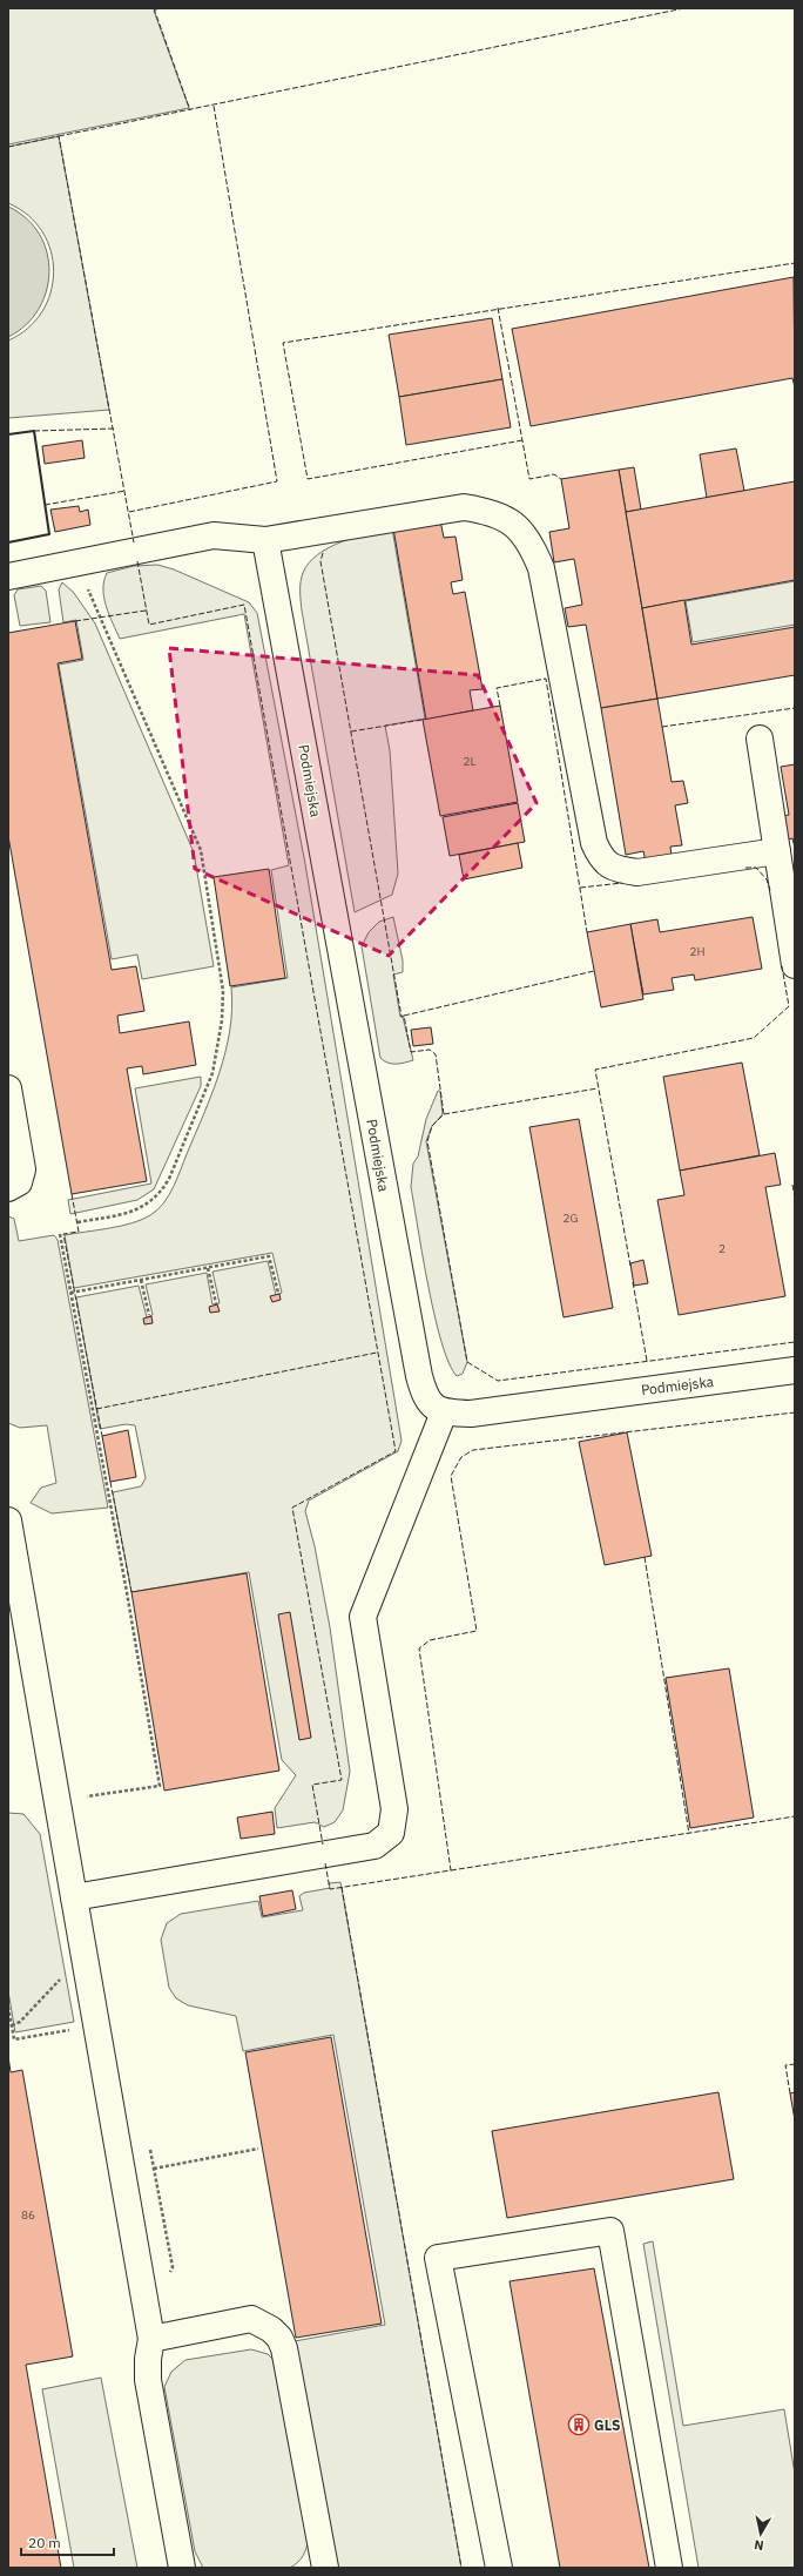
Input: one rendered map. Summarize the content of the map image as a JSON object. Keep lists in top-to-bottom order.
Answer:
{
  "streets": {
    "street": ["Podmiejska"]
  },
  "places": {
    "building": ["GLS"]
  },
  "house_numbers": [
    "2L",
    "2H",
    "2G",
    "2",
    "86"
  ],
  "scale_bar": "20 m",
  "north": "bottom"
}
